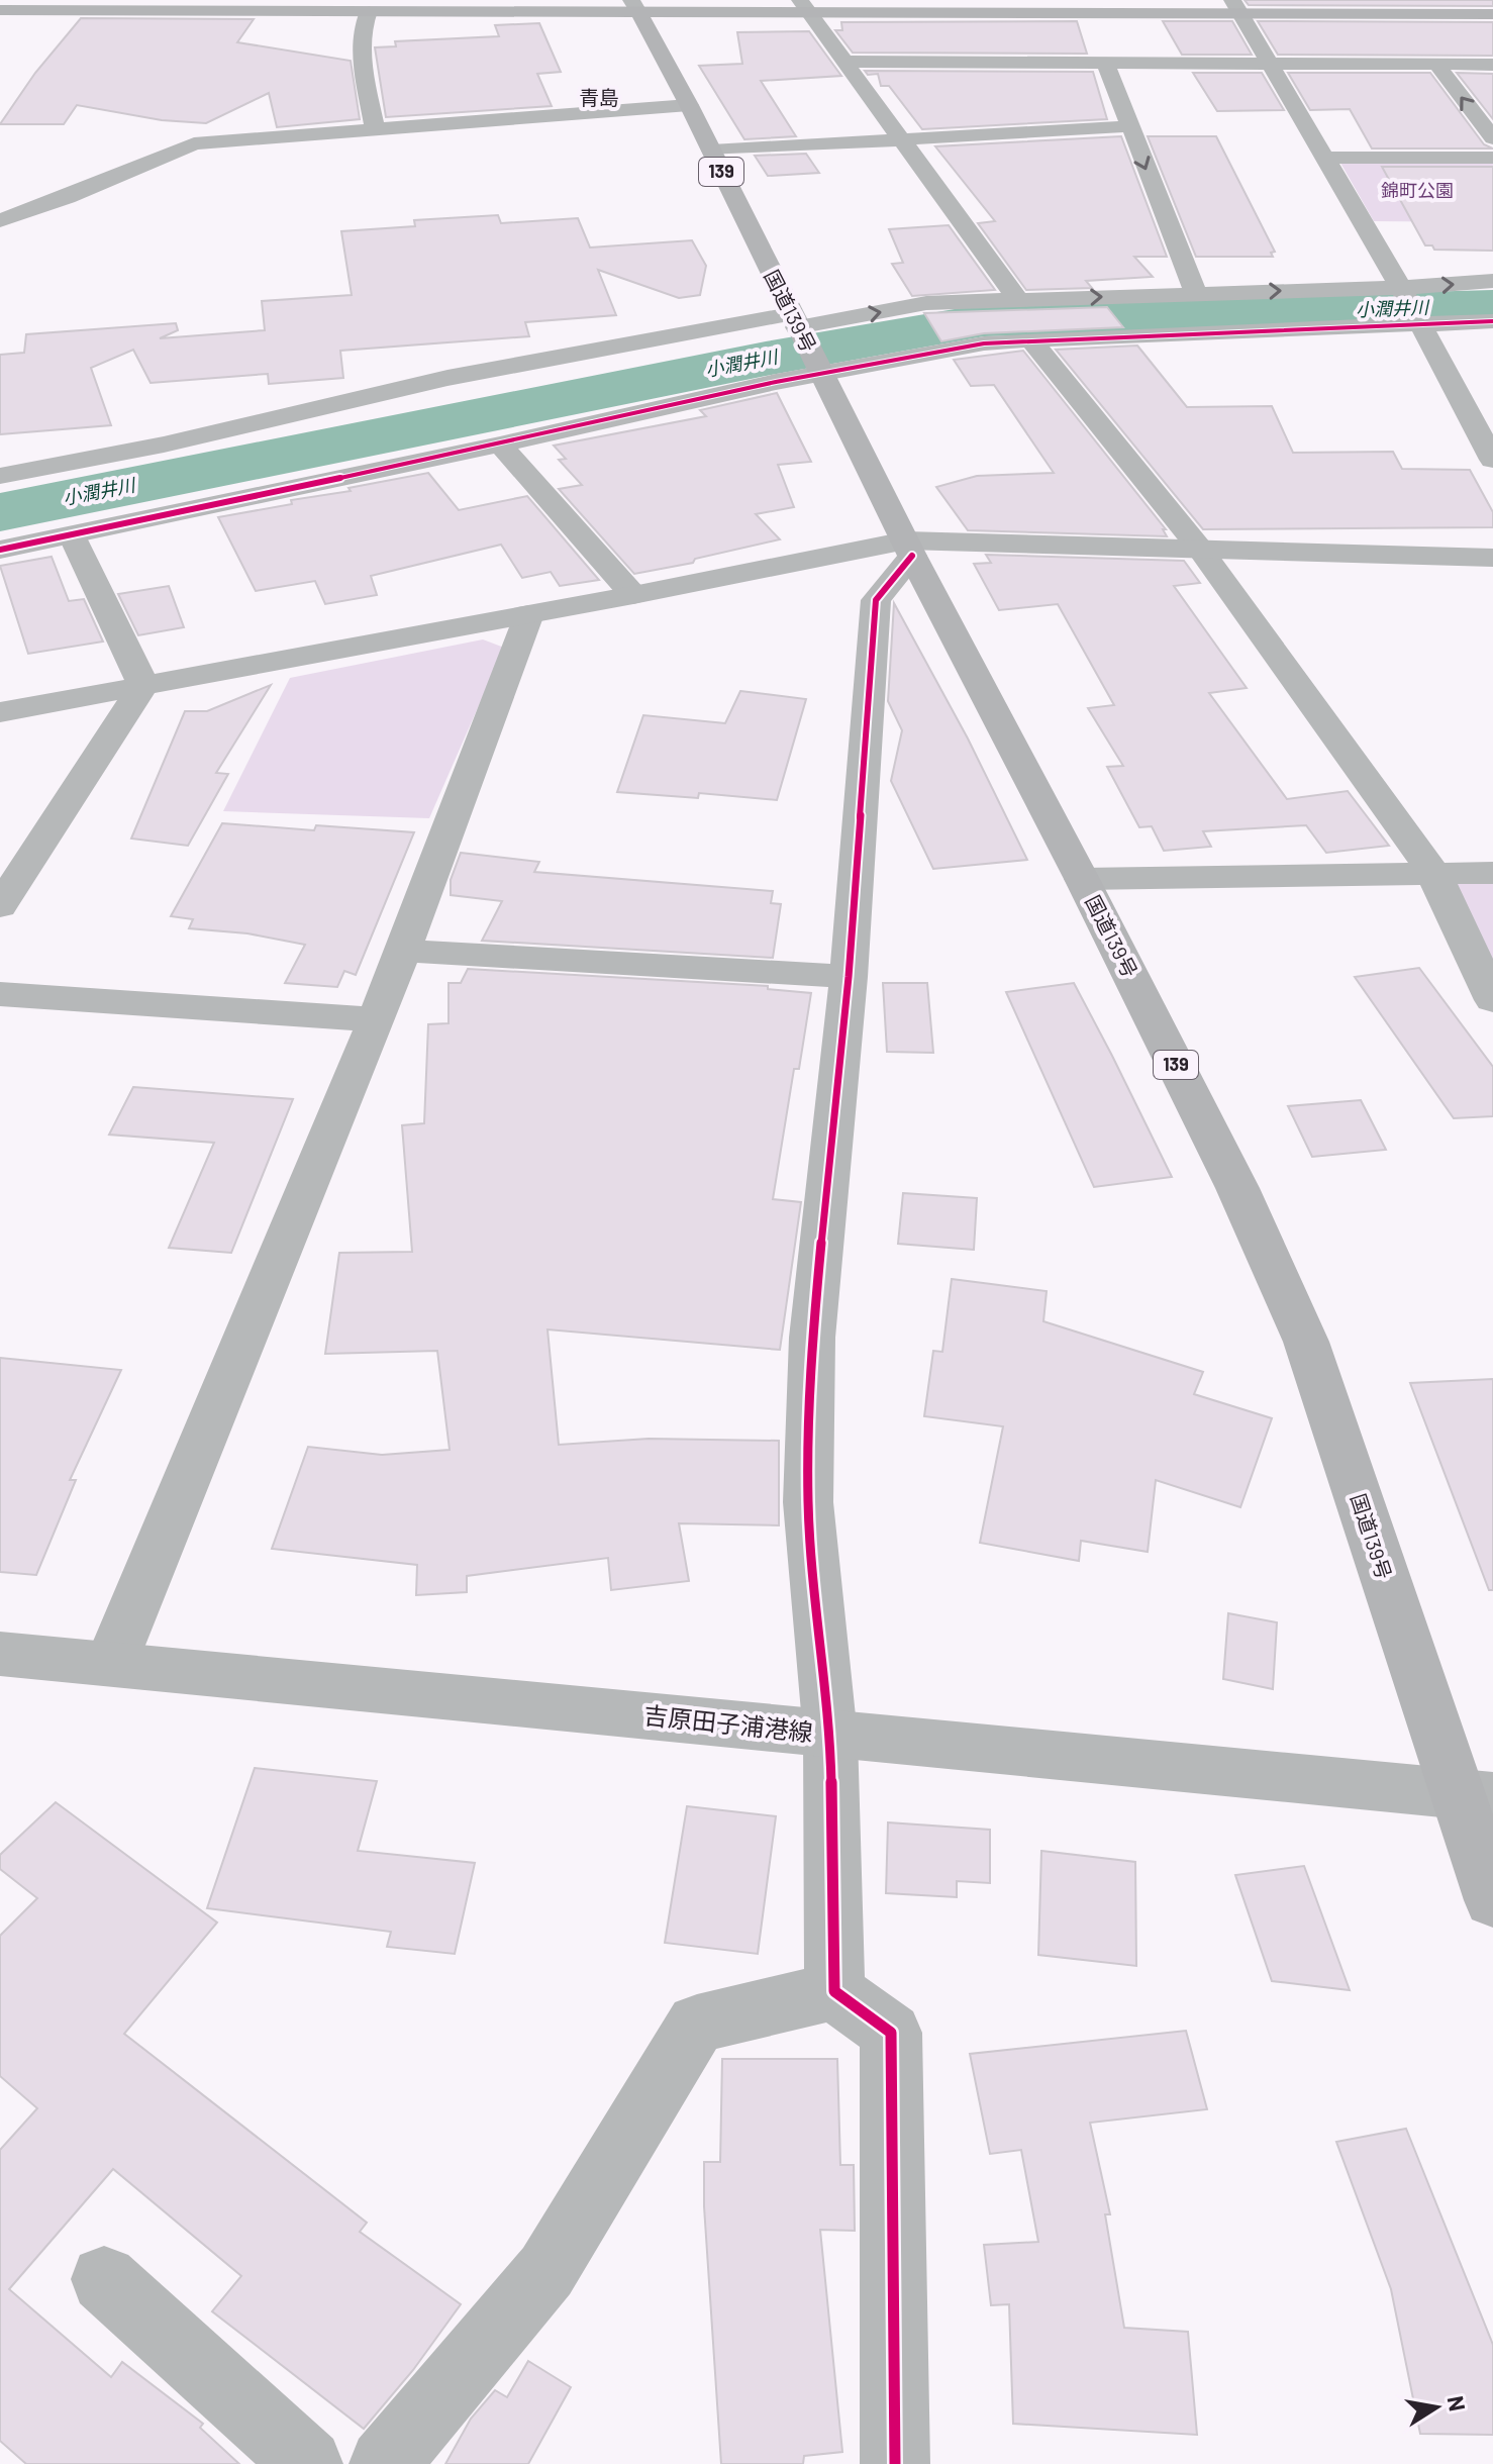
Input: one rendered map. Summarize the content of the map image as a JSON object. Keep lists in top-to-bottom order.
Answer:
{
  "streets": {
    "highway": ["139", "国道139号"],
    "street": ["吉原田子浦港線"]
  },
  "crossings": [
    ["国道139号", "吉原田子浦港線"]
  ],
  "districts": ["青島"],
  "water": ["小潤井川"],
  "parks": ["錦町公園"],
  "north": "right"
}
